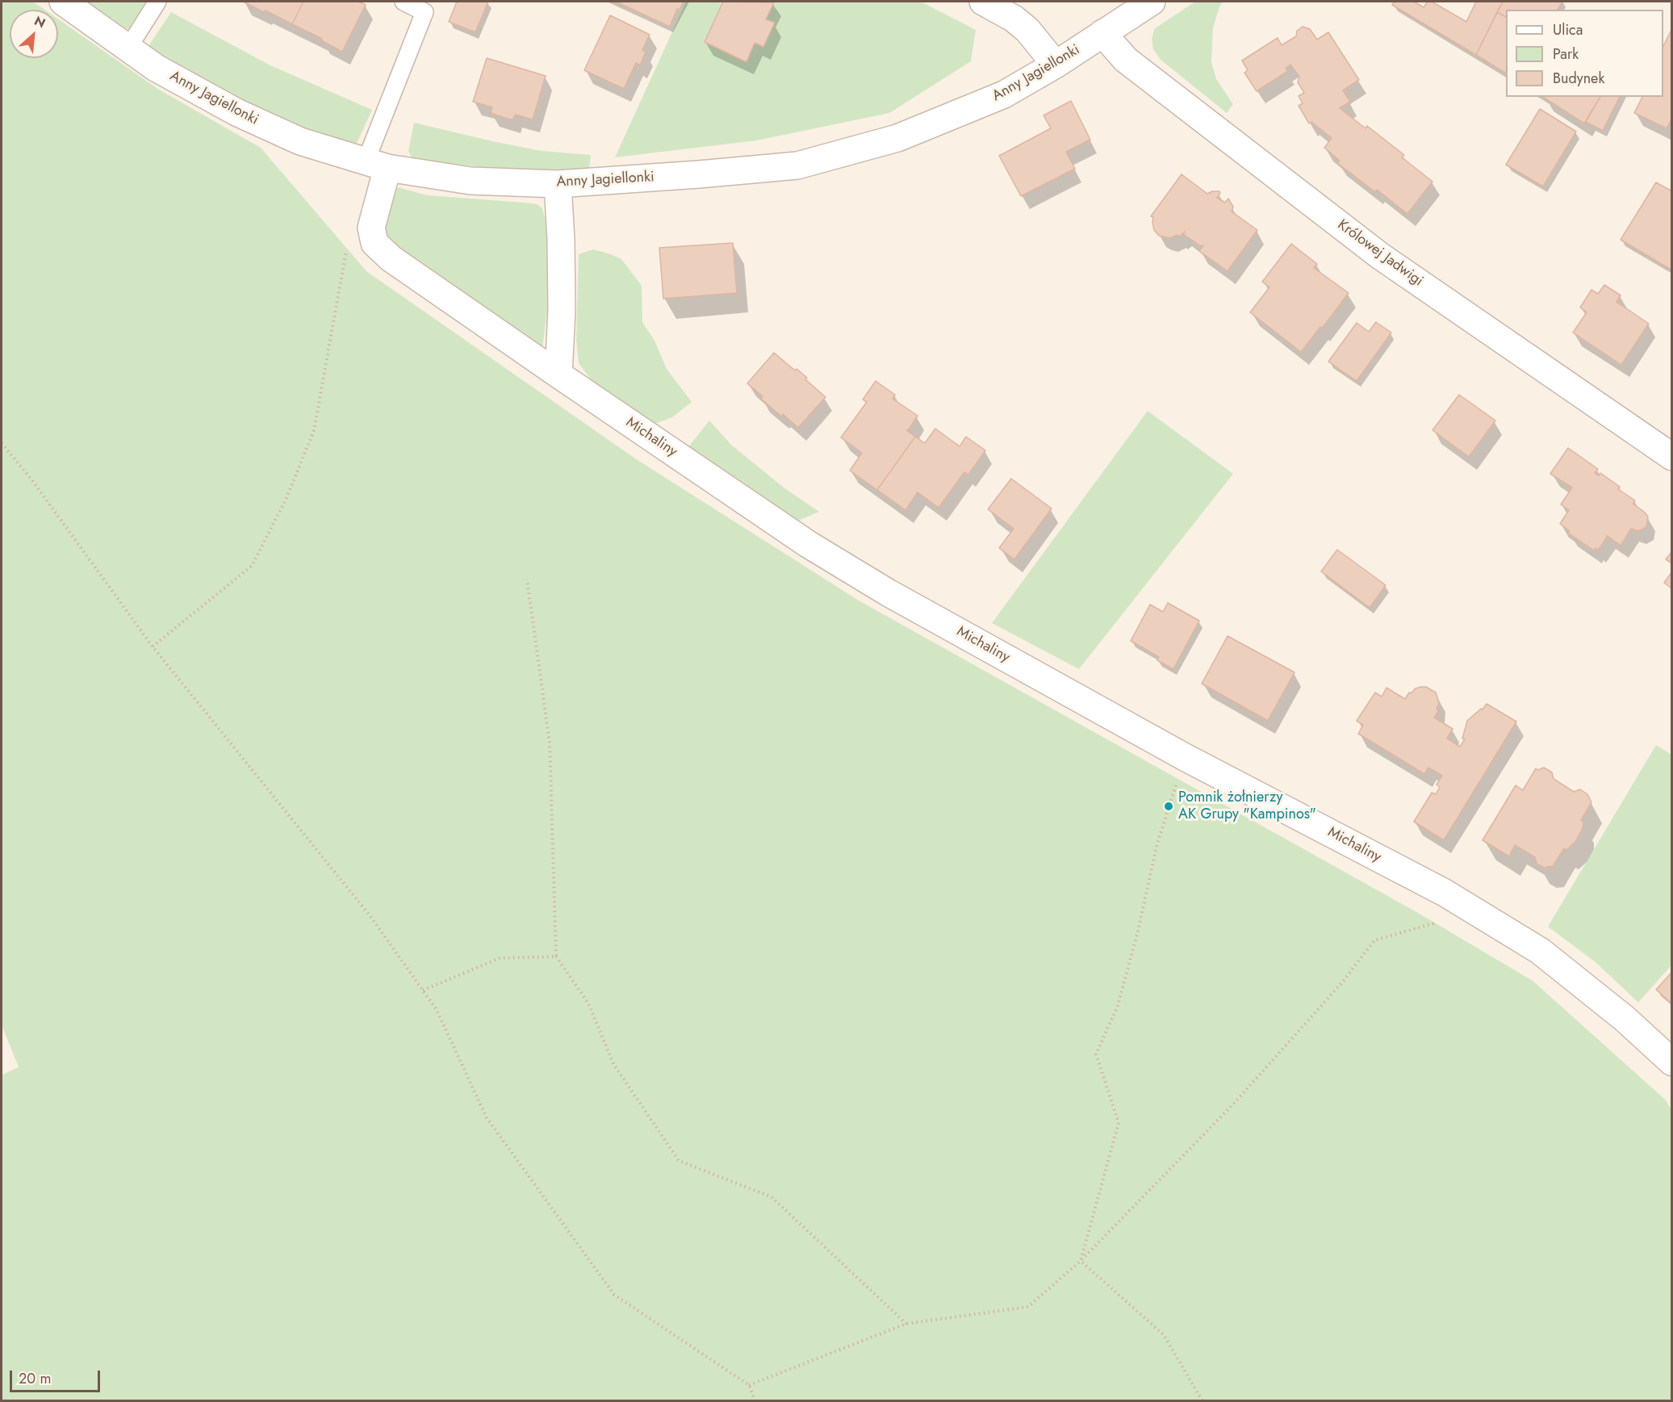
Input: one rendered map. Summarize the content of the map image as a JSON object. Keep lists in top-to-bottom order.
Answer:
{
  "streets": {
    "street": ["Anny Jagiellonki", "Królowej Jadwigi", "Michaliny"]
  },
  "crossings": [
    ["Anny Jagiellonki", "Królowej Jadwigi"]
  ],
  "places": ["Pomnik żołnierzy AK Grupy \"Kampinos\""],
  "legend": ["Ulica", "Park", "Budynek"],
  "scale_bar": "20 m",
  "north": "top right"
}
